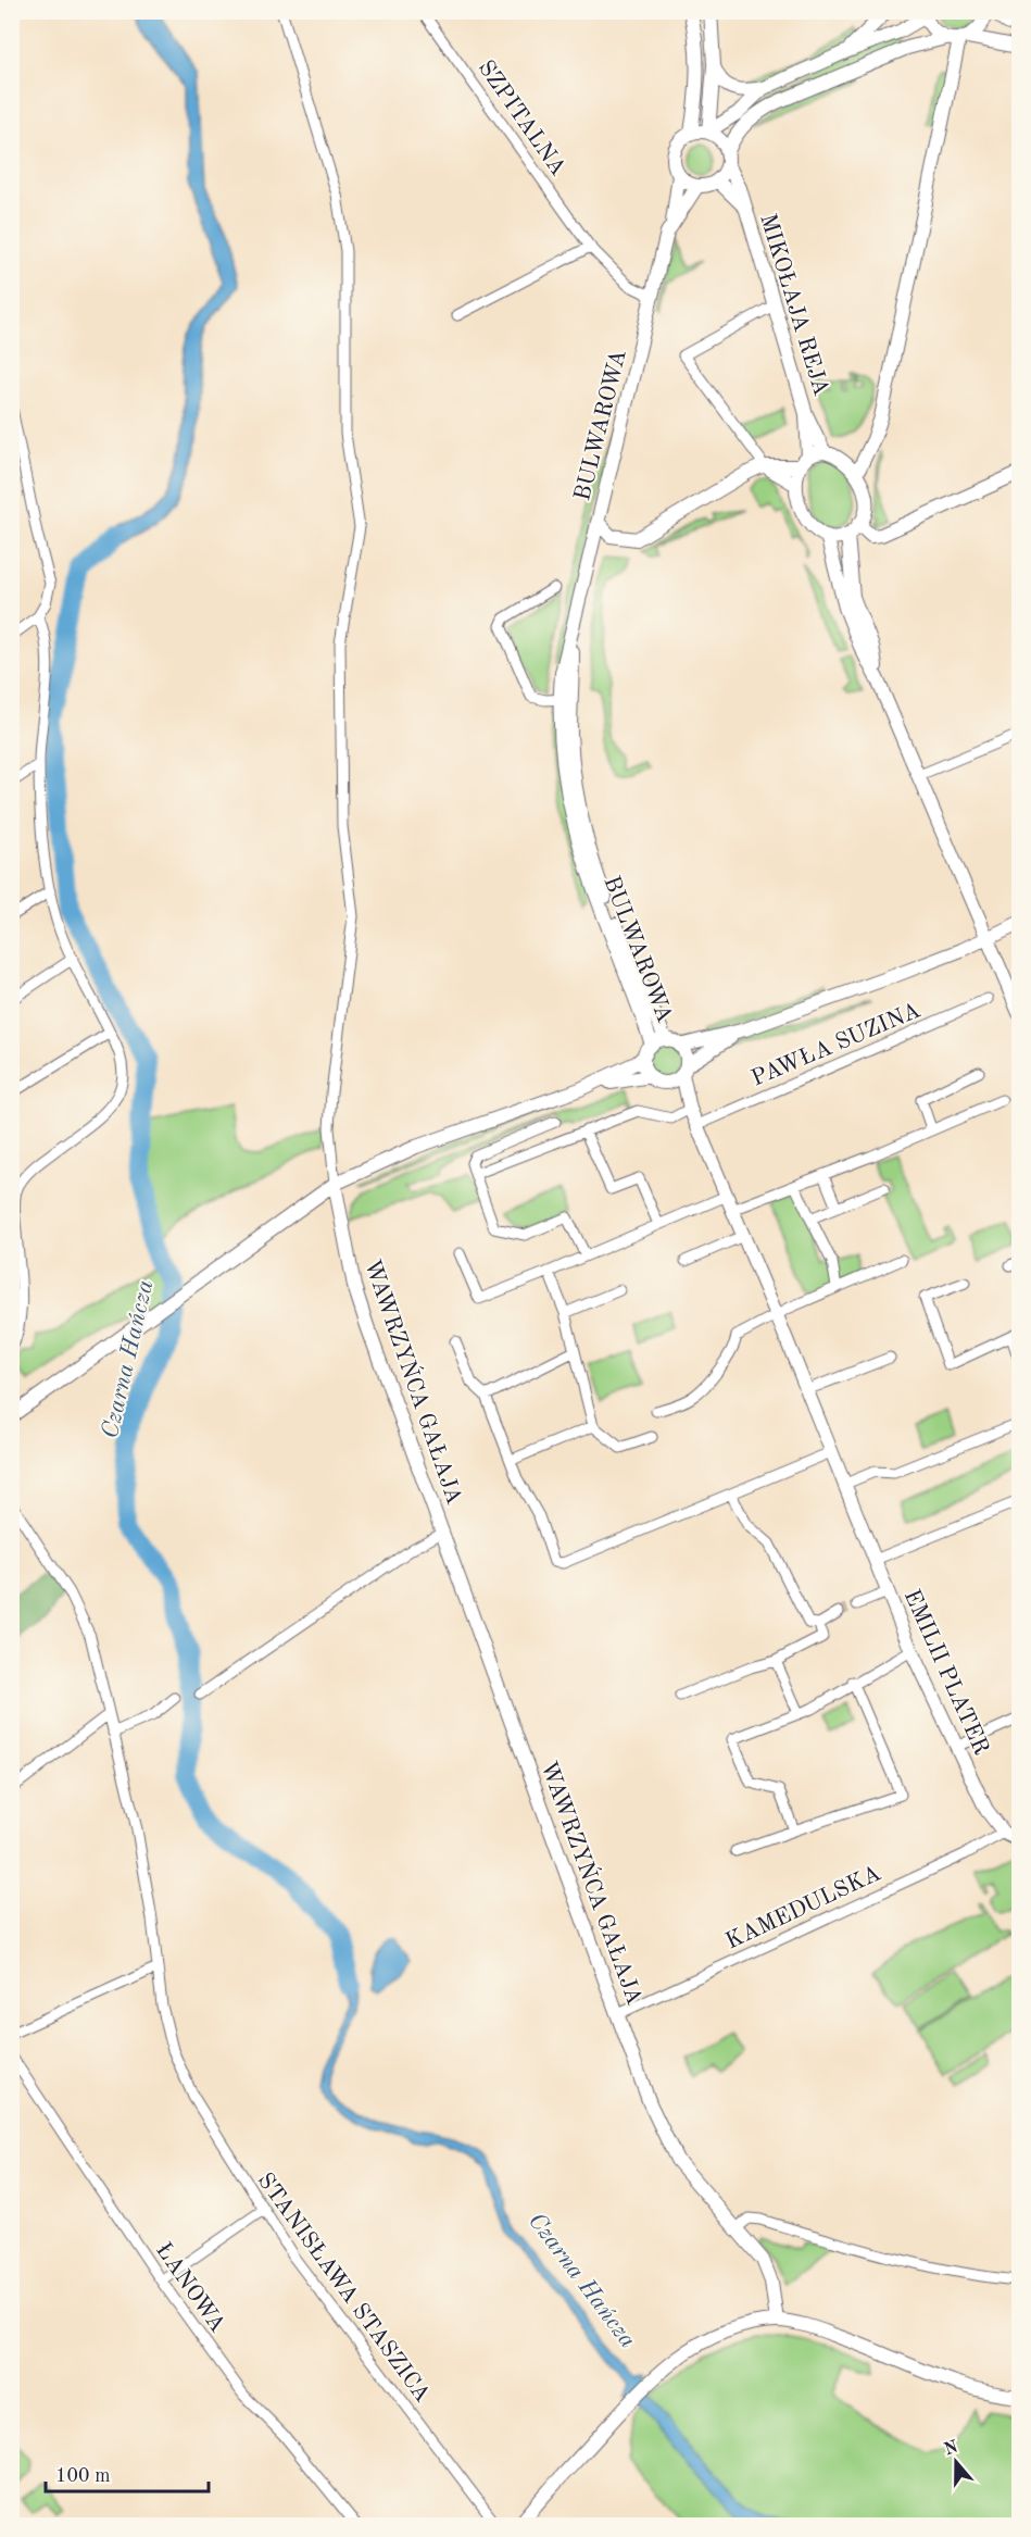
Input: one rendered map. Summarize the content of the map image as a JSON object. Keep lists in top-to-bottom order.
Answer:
{
  "streets": {
    "street": [
      "SZPITALNA",
      "MIKOŁAJA REJA",
      "BULWAROWA",
      "PAWŁA SUZINA",
      "WAWRZYŃCA GAŁAJA",
      "EMILII PLATER",
      "KAMEDULSKA",
      "ŁANOWA",
      "STANISŁAWA STASZICA"
    ]
  },
  "crossings": [
    ["SZPITALNA", "BULWAROWA"],
    ["MIKOŁAJA REJA", "BULWAROWA"],
    ["BULWAROWA", "EMILII PLATER"],
    ["PAWŁA SUZINA", "EMILII PLATER"],
    ["WAWRZYŃCA GAŁAJA", "KAMEDULSKA"],
    ["EMILII PLATER", "KAMEDULSKA"]
  ],
  "water": ["Czarna Hańcza"],
  "scale_bar": "100 m",
  "north": "top"
}
